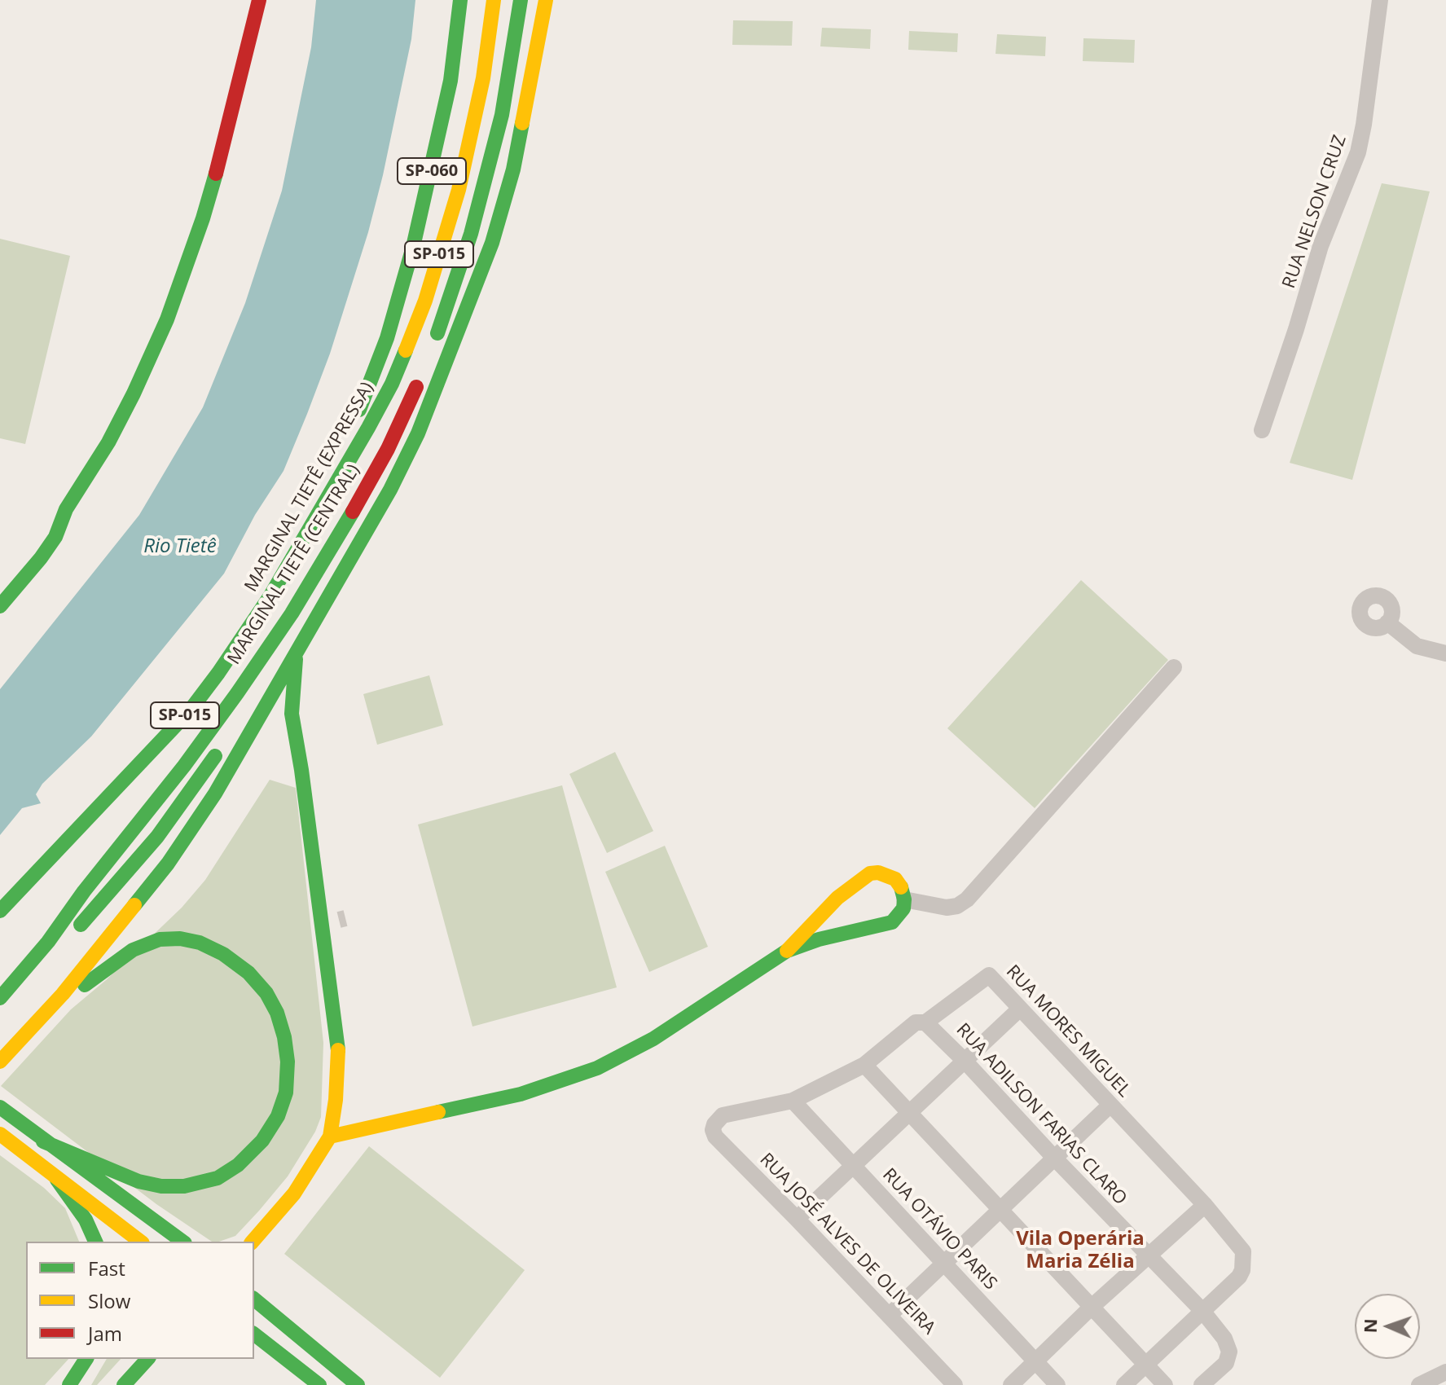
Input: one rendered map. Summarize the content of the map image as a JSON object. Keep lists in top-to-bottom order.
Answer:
{
  "streets": {
    "main road": [
      "SP-060",
      "SP-015",
      "MARGINAL TIETÊ (EXPRESSA)",
      "MARGINAL TIETÊ (CENTRAL)"
    ],
    "street": [
      "RUA NELSON CRUZ",
      "RUA MORES MIGUEL",
      "RUA ADILSON FARIAS CLARO",
      "RUA OTÁVIO PARIS",
      "RUA JOSÉ ALVES DE OLIVEIRA"
    ]
  },
  "crossings": [
    ["SP-060", "MARGINAL TIETÊ (EXPRESSA)"],
    ["RUA MORES MIGUEL", "RUA ADILSON FARIAS CLARO"],
    ["RUA MORES MIGUEL", "RUA OTÁVIO PARIS"],
    ["RUA MORES MIGUEL", "RUA JOSÉ ALVES DE OLIVEIRA"]
  ],
  "districts": ["Vila Operária Maria Zélia"],
  "water": ["Rio Tietê"],
  "legend": ["Fast", "Slow", "Jam"],
  "north": "left"
}
